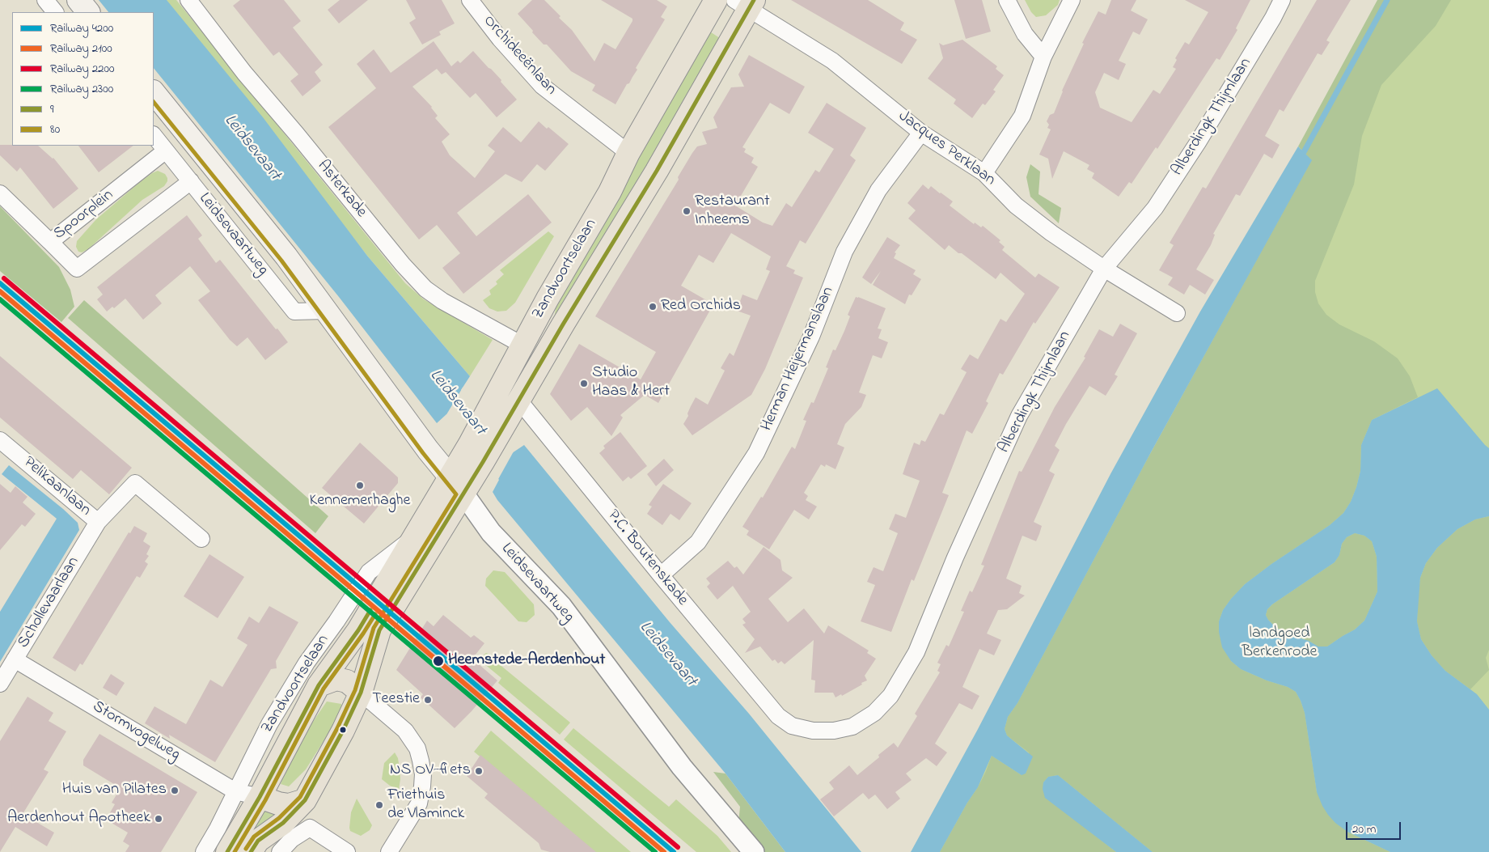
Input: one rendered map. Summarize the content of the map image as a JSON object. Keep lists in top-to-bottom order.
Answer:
{
  "streets": {
    "main road": ["Leidsevaartweg", "Zandvoortselaan"],
    "street": [
      "Orchideeënlaan",
      "Alberdingk Thijmlaan",
      "Jacques Perklaan",
      "Asterkade",
      "Spoorplein",
      "Herman Heijermanslaan",
      "Pelikaanlaan",
      "P.C. Boutenskade",
      "Schollevaarlaan",
      "Stormvogelweg"
    ]
  },
  "crossings": [
    ["Orchideeënlaan", "Zandvoortselaan"],
    ["Alberdingk Thijmlaan", "Jacques Perklaan"],
    ["Alberdingk Thijmlaan", "P.C. Boutenskade"],
    ["Jacques Perklaan", "Zandvoortselaan"],
    ["Jacques Perklaan", "Herman Heijermanslaan"],
    ["Asterkade", "Zandvoortselaan"],
    ["Spoorplein", "Leidsevaartweg"],
    ["Leidsevaartweg", "Zandvoortselaan"],
    ["Zandvoortselaan", "P.C. Boutenskade"],
    ["Zandvoortselaan", "Stormvogelweg"],
    ["Herman Heijermanslaan", "P.C. Boutenskade"],
    ["Pelikaanlaan", "Schollevaarlaan"],
    ["Schollevaarlaan", "Stormvogelweg"]
  ],
  "water": ["Leidsevaart"],
  "parks": ["landgoed Berkenrode"],
  "places": [
    "Restaurant Inheems",
    "Red Orchids",
    "Studio Haas & Hert",
    "Kennemerhaghe",
    "Heemstede-Aerdenhout",
    "Teestie",
    "NS OV-fiets",
    "Huis van Pilates",
    "Friethuis de Vlaminck",
    "Aerdenhout Apotheek"
  ],
  "lines": [
    "transit line 9",
    "transit line 80",
    "rail line 2200",
    "rail line 4200",
    "rail line 2100",
    "rail line 2300"
  ],
  "legend": [
    "Railway 4200",
    "Railway 2100",
    "Railway 2200",
    "Railway 2300",
    "9",
    "80"
  ],
  "scale_bar": "20 m"
}
